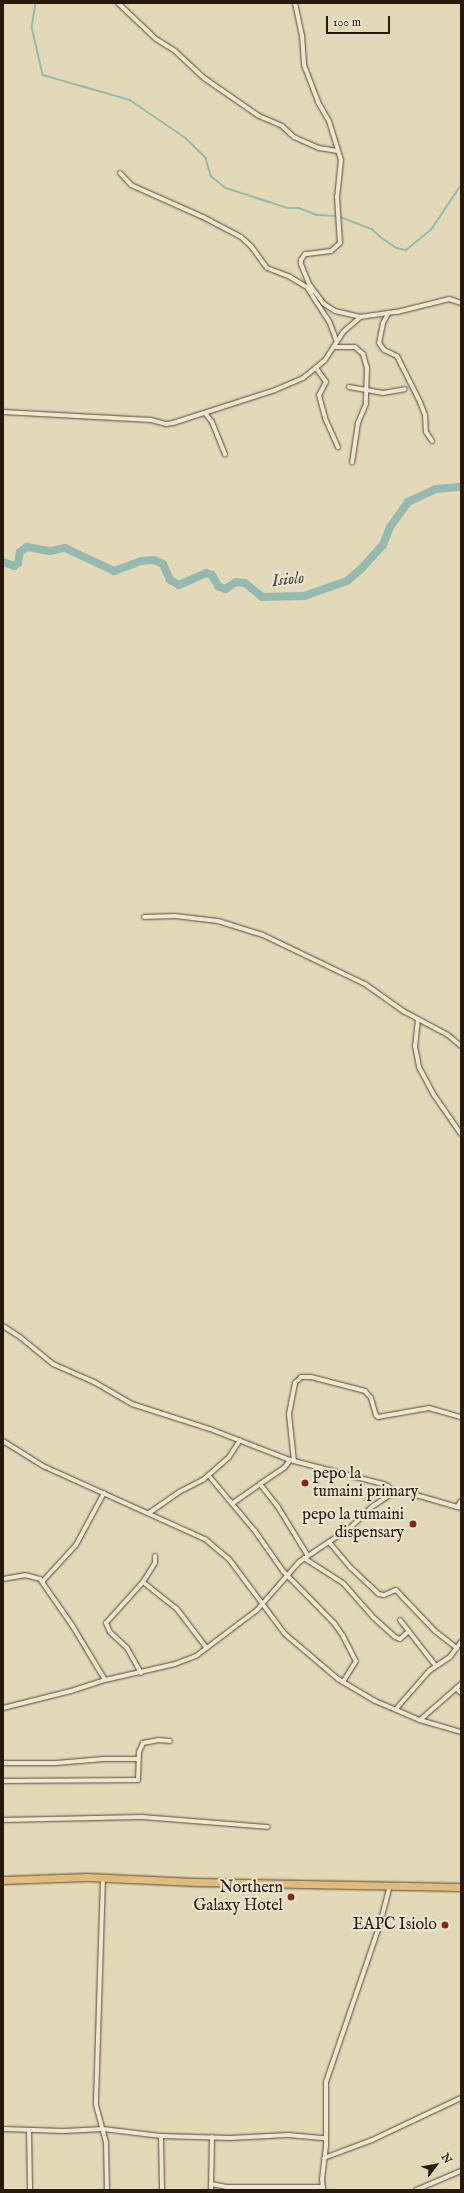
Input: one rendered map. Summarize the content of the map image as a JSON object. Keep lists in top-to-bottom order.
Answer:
{
  "water": ["Isiolo"],
  "places": [
    "pepo la tumaini primary",
    "pepo la tumaini dispensary",
    "Northern Galaxy Hotel",
    "EAPC Isiolo"
  ],
  "scale_bar": "100 m",
  "north": "top right"
}
